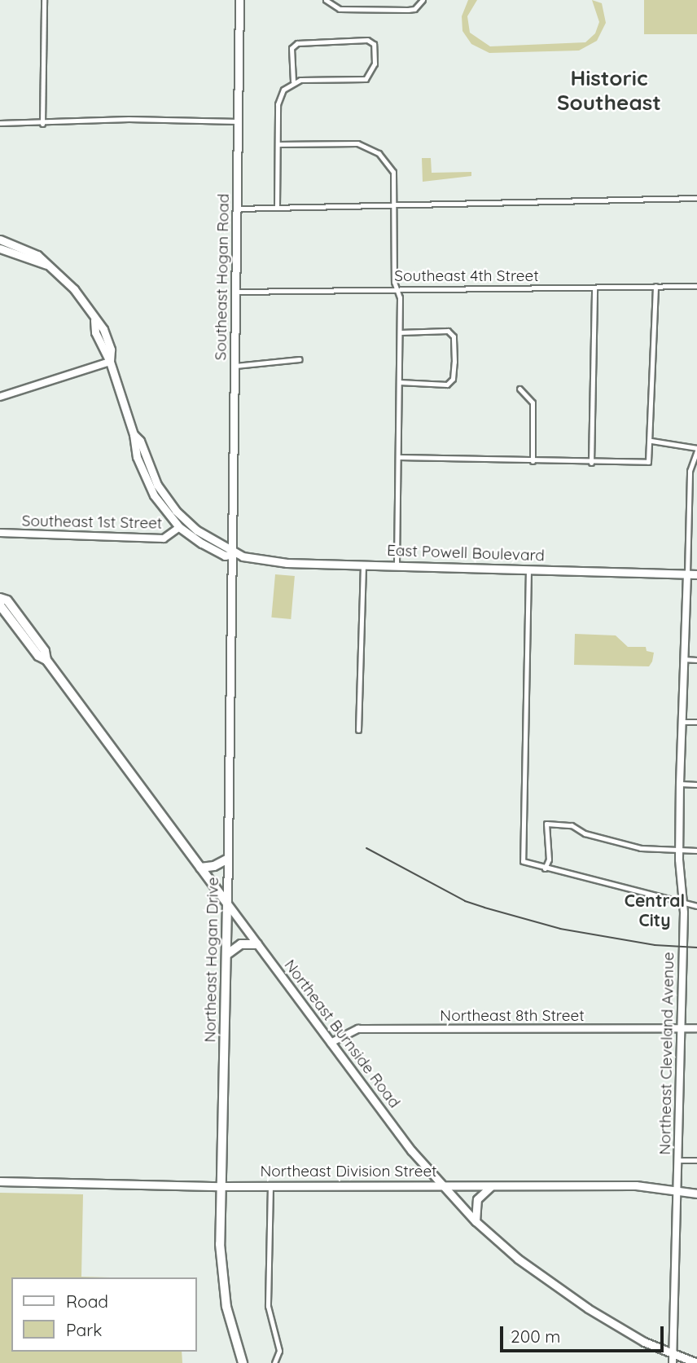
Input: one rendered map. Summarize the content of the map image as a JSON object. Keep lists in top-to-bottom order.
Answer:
{
  "streets": {
    "highway": ["Northeast Hogan Drive", "Northeast Burnside Road"],
    "main road": [
      "Southeast Hogan Road",
      "Southeast 1st Street",
      "East Powell Boulevard",
      "Northeast 8th Street",
      "Northeast Cleveland Avenue",
      "Northeast Division Street"
    ],
    "street": ["Southeast 4th Street"]
  },
  "crossings": [
    ["Southeast 4th Street", "Southeast Hogan Road"],
    ["Southeast Hogan Road", "East Powell Boulevard"],
    ["Southeast Hogan Road", "Northeast Hogan Drive"],
    ["Southeast 1st Street", "East Powell Boulevard"],
    ["East Powell Boulevard", "Northeast Hogan Drive"],
    ["East Powell Boulevard", "Northeast Cleveland Avenue"],
    ["Northeast Hogan Drive", "Northeast Burnside Road"],
    ["Northeast Hogan Drive", "Northeast Division Street"],
    ["Northeast 8th Street", "Northeast Burnside Road"],
    ["Northeast 8th Street", "Northeast Cleveland Avenue"],
    ["Northeast Burnside Road", "Northeast Cleveland Avenue"],
    ["Northeast Burnside Road", "Northeast Division Street"],
    ["Northeast Cleveland Avenue", "Northeast Division Street"]
  ],
  "districts": ["Historic Southeast", "Central City"],
  "legend": ["Road", "Park"],
  "scale_bar": "200 m"
}
